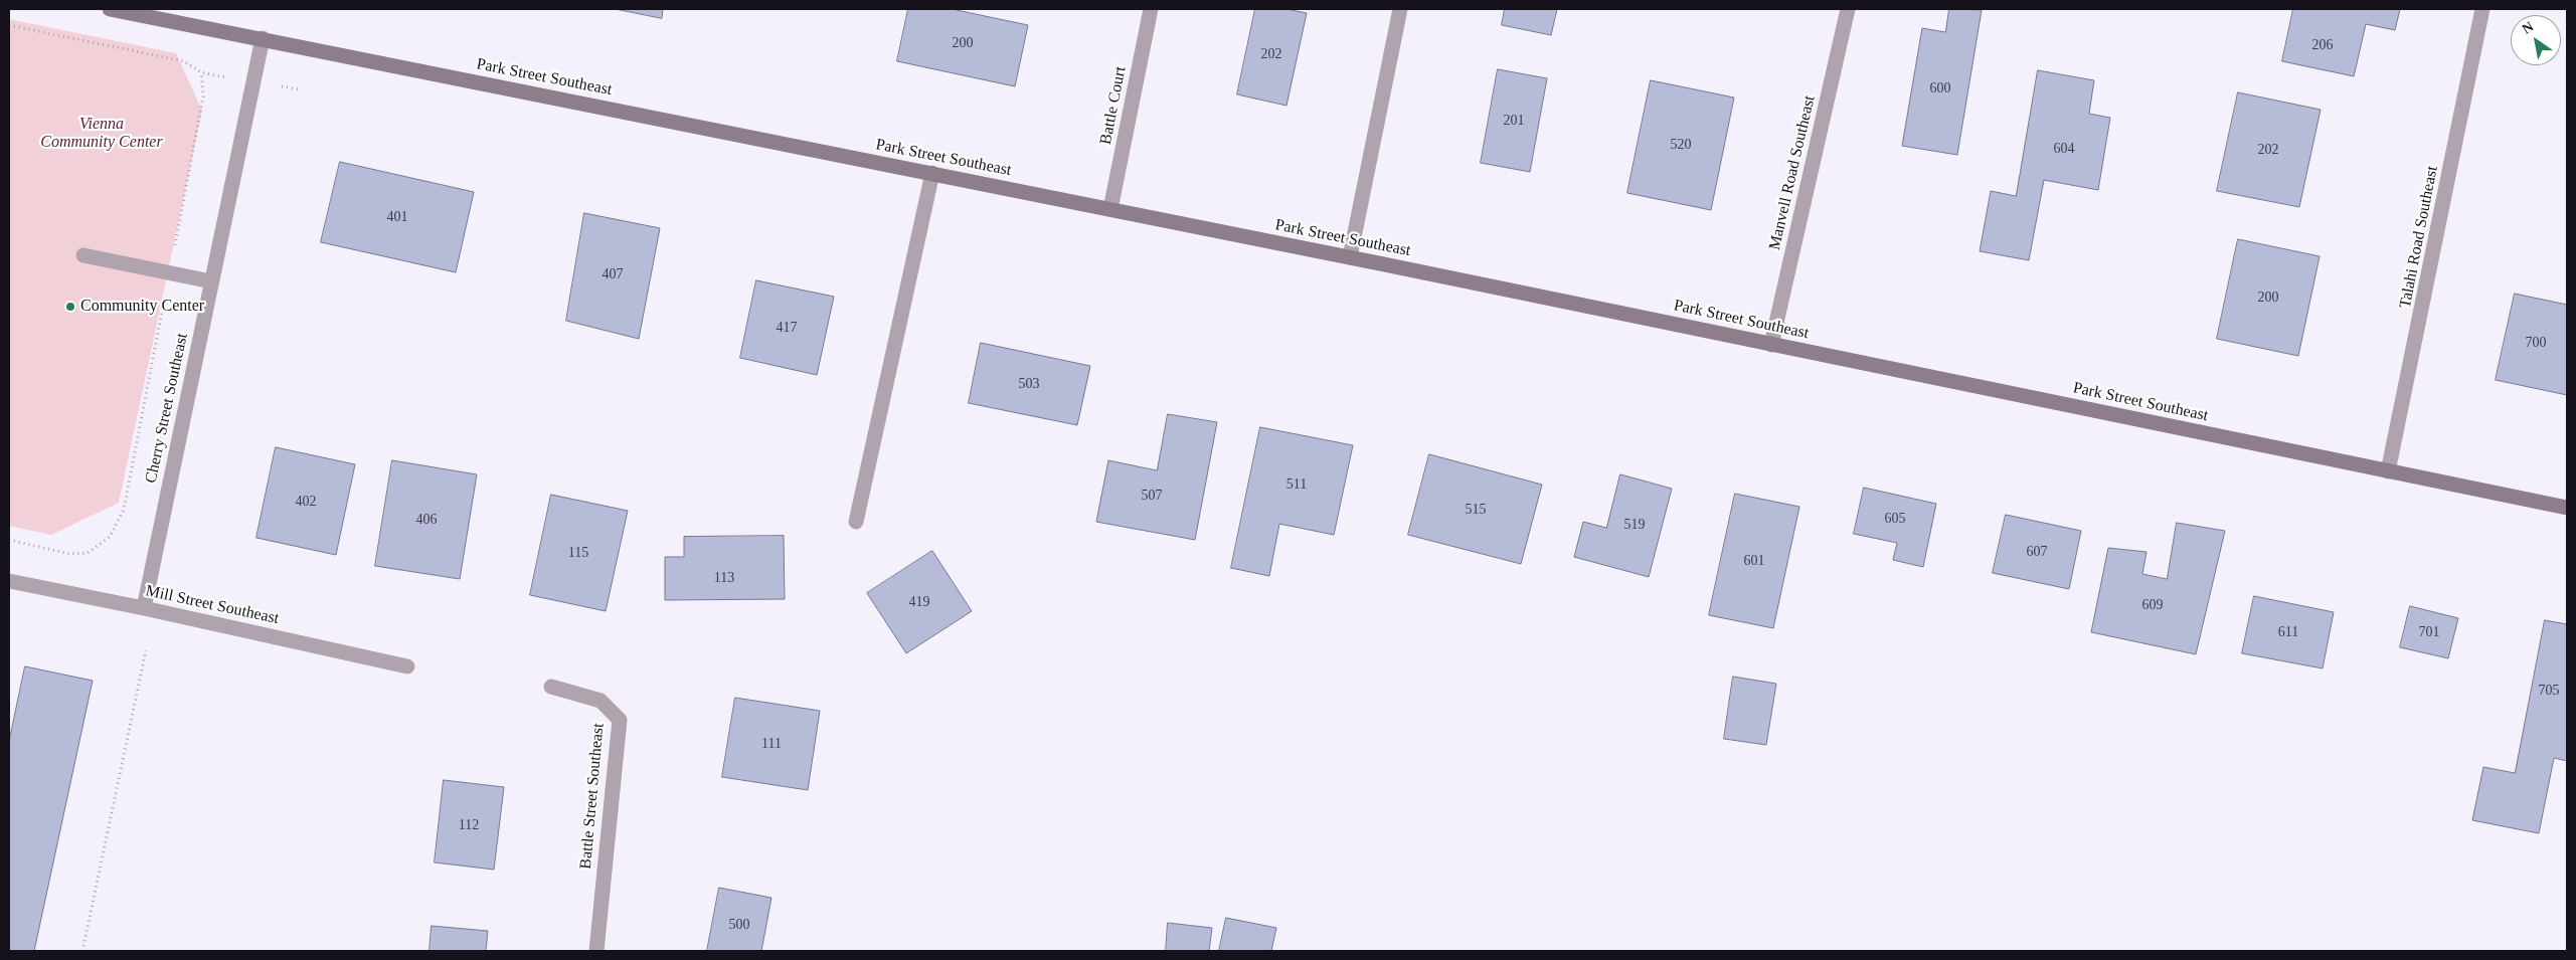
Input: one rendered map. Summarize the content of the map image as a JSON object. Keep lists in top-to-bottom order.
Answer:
{
  "streets": {
    "main road": ["Park Street Southeast"],
    "street": [
      "Battle Court",
      "Manvell Road Southeast",
      "Talahi Road Southeast",
      "Cherry Street Southeast",
      "Mill Street Southeast",
      "Battle Street Southeast"
    ]
  },
  "crossings": [
    ["Park Street Southeast", "Battle Court"],
    ["Park Street Southeast", "Manvell Road Southeast"],
    ["Park Street Southeast", "Talahi Road Southeast"],
    ["Park Street Southeast", "Cherry Street Southeast"],
    ["Cherry Street Southeast", "Mill Street Southeast"]
  ],
  "parks": ["Vienna Community Center"],
  "places": ["Community Center"],
  "house_numbers": [
    "200",
    "206",
    "202",
    "600",
    "201",
    "520",
    "604",
    "202",
    "401",
    "407",
    "200",
    "417",
    "700",
    "503",
    "511",
    "507",
    "402",
    "515",
    "605",
    "406",
    "519",
    "607",
    "115",
    "601",
    "113",
    "419",
    "609",
    "611",
    "701",
    "705",
    "111",
    "112",
    "500"
  ],
  "north": "top left"
}
